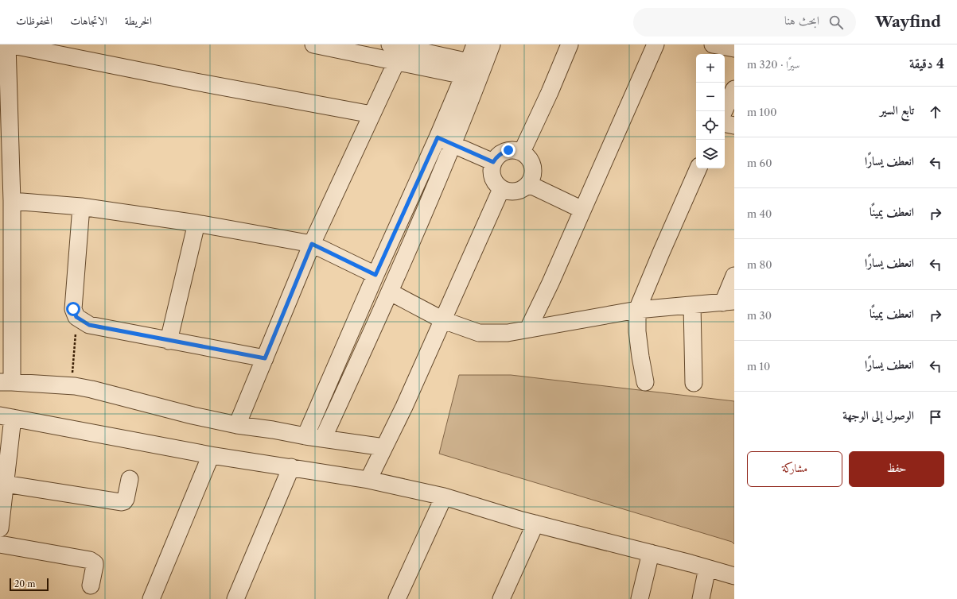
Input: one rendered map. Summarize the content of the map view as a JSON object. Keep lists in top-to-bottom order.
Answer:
{
  "scale_bar": "20 m",
  "page": {
    "header": "Wayfind",
    "search": "ابحث هنا",
    "nav": ["الخريطة", "الاتجاهات", "المحفوظات"],
    "heading": ["4 دقيقة", "سيرًا · 320 m"],
    "map_buttons": ["+", "−"],
    "list": [
      ["تابع السير", "100 m"],
      ["انعطف يسارًا", "60 m"],
      ["انعطف يمينًا", "40 m"],
      ["انعطف يسارًا", "80 m"],
      ["انعطف يمينًا", "30 m"],
      ["انعطف يسارًا", "10 m"],
      "الوصول إلى الوجهة"
    ],
    "buttons": ["حفظ", "مشاركة"],
    "scale": "20 m"
  }
}
